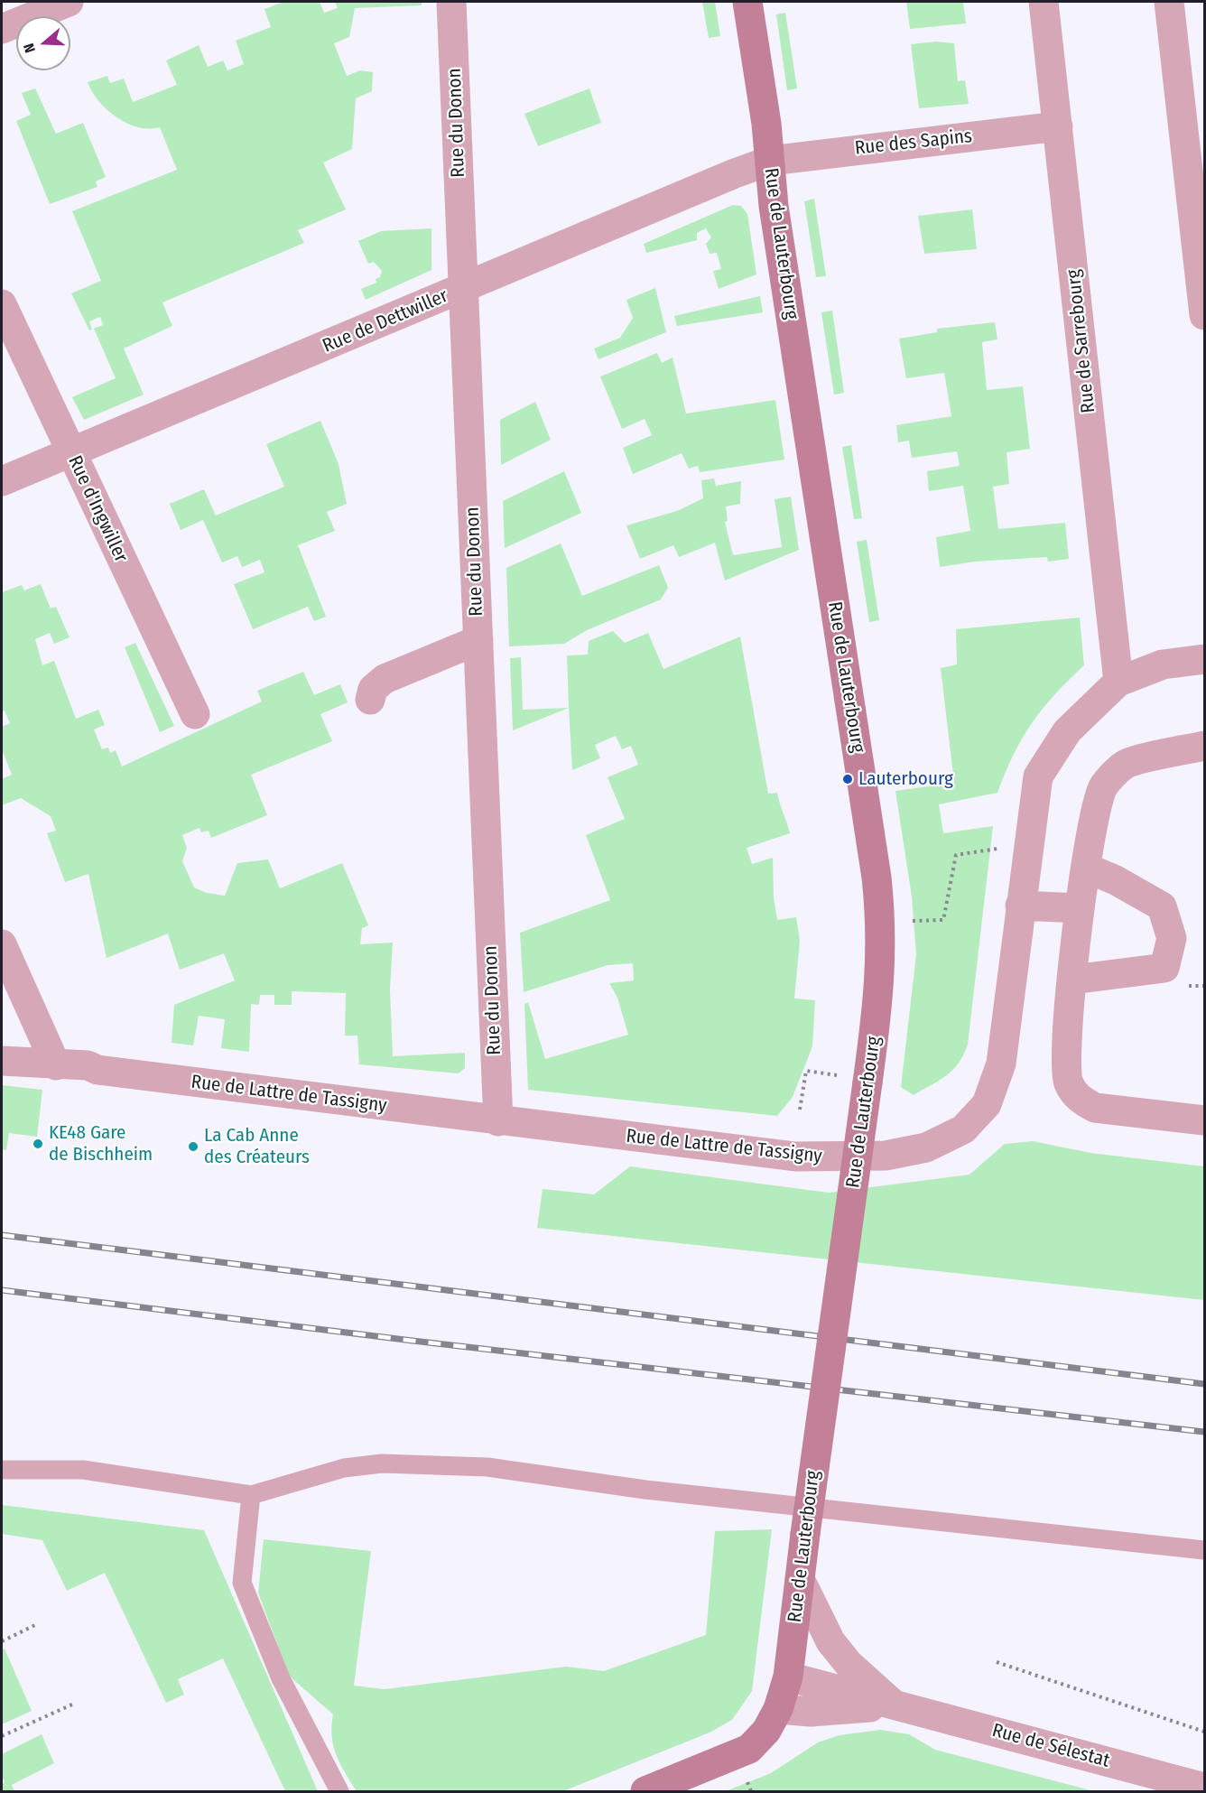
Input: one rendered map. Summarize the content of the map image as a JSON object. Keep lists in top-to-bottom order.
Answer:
{
  "streets": {
    "street": [
      "Rue du Donon",
      "Rue des Sapins",
      "Rue de Lauterbourg",
      "Rue de Dettwiller",
      "Rue de Sarrebourg",
      "Rue d'Ingwiller",
      "Rue de Lattre de Tassigny",
      "Rue de Sélestat"
    ]
  },
  "crossings": [
    ["Rue du Donon", "Rue de Dettwiller"],
    ["Rue du Donon", "Rue de Lattre de Tassigny"],
    ["Rue des Sapins", "Rue de Lauterbourg"],
    ["Rue des Sapins", "Rue de Dettwiller"],
    ["Rue des Sapins", "Rue de Sarrebourg"],
    ["Rue de Lauterbourg", "Rue de Dettwiller"],
    ["Rue de Lauterbourg", "Rue de Sélestat"],
    ["Rue de Dettwiller", "Rue d'Ingwiller"],
    ["Rue de Sarrebourg", "Rue de Lattre de Tassigny"]
  ],
  "places": ["Lauterbourg", "KE48 Gare de Bischheim", "La Cab Anne des Créateurs"],
  "north": "left"
}
